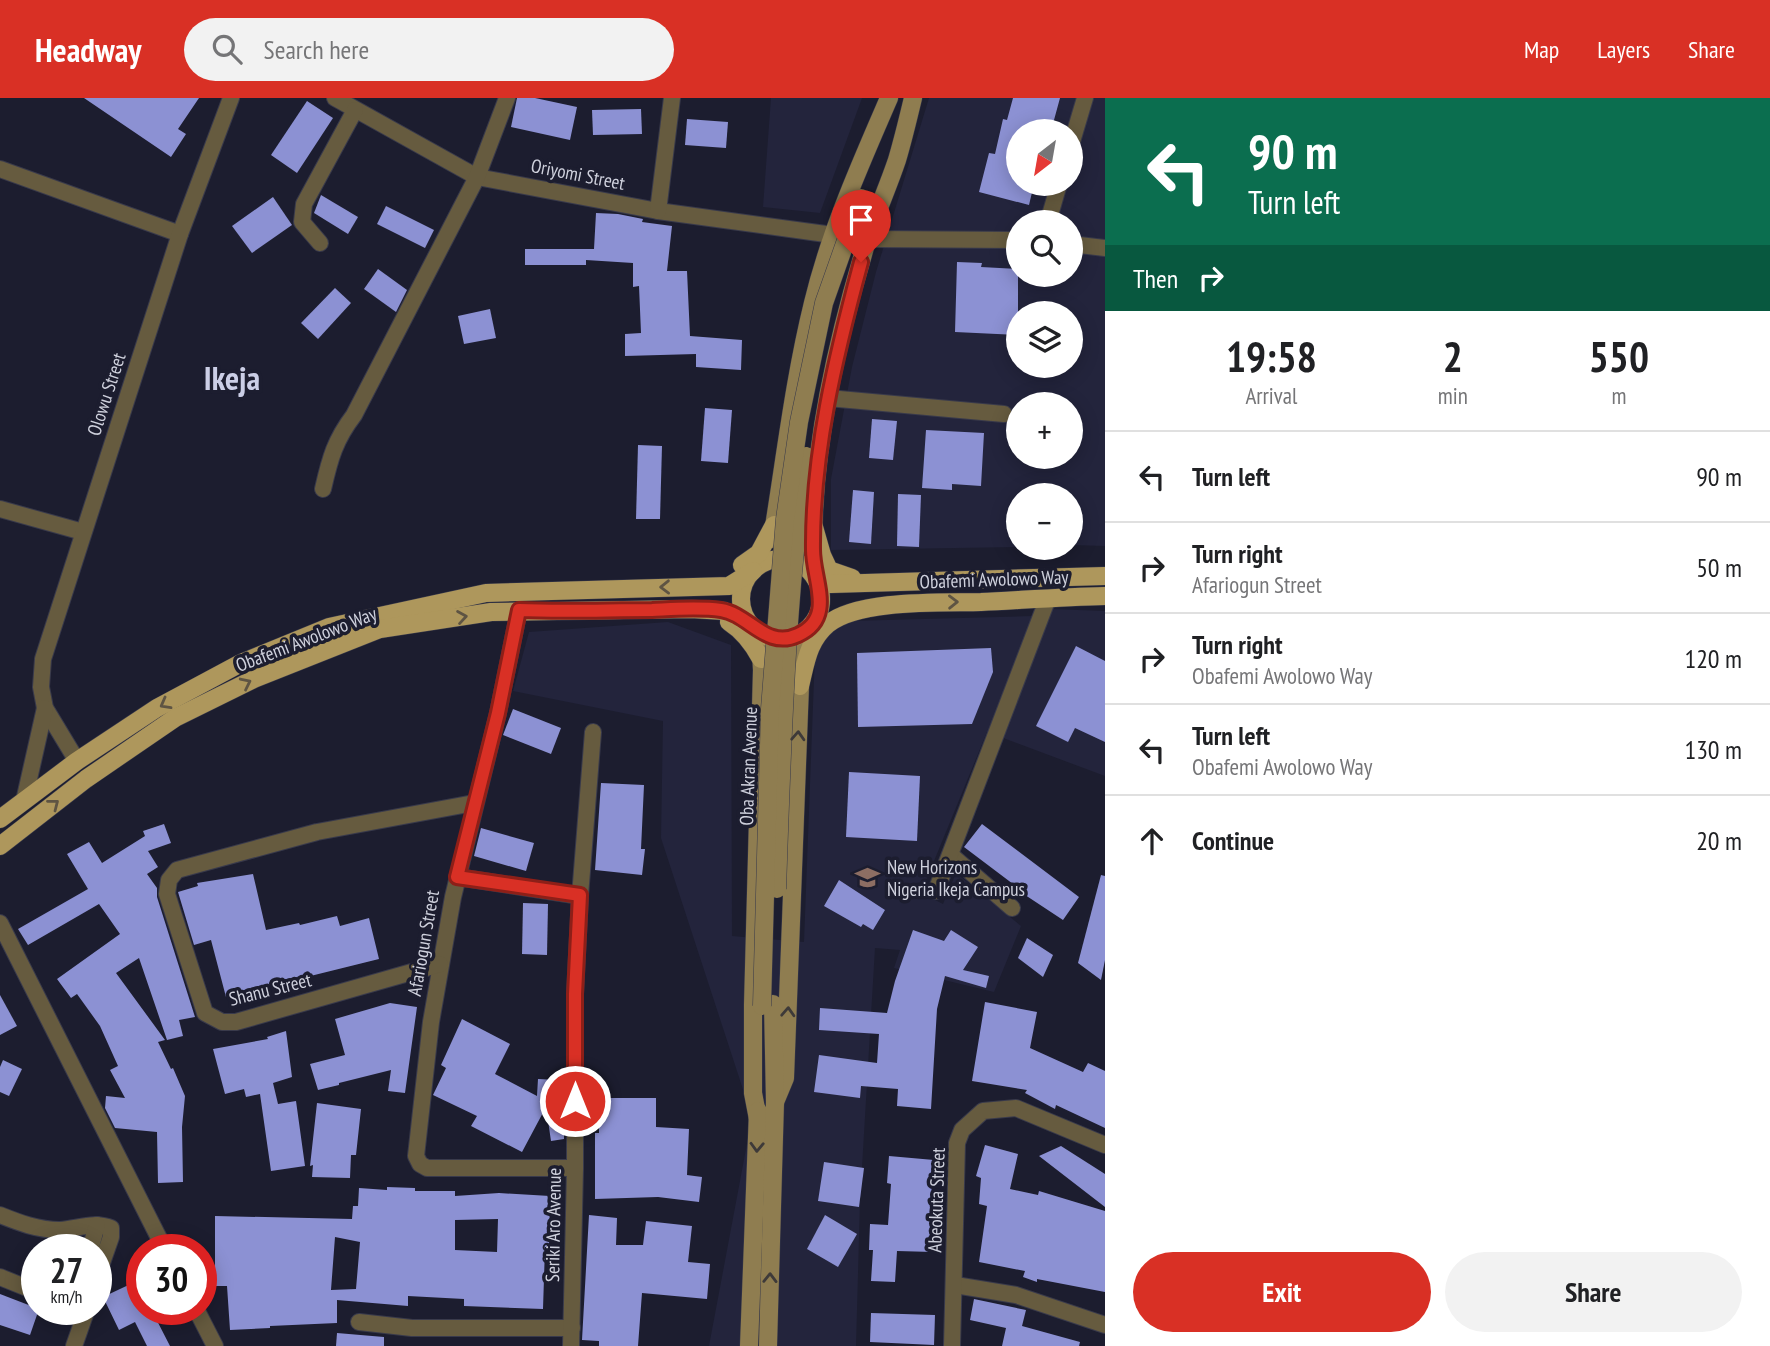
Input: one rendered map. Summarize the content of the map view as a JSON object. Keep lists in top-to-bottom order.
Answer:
{
  "streets": {
    "main road": ["Obafemi Awolowo Way", "Oba Akran Avenue"],
    "street": [
      "Oriyomi Street",
      "Olowu Street",
      "Afariogun Street",
      "Shanu Street",
      "Abeokuta Street",
      "Seriki Aro Avenue"
    ]
  },
  "crossings": [
    ["Olowu Street", "Obafemi Awolowo Way"],
    ["Obafemi Awolowo Way", "Afariogun Street"],
    ["Afariogun Street", "Shanu Street"],
    ["Afariogun Street", "Seriki Aro Avenue"]
  ],
  "districts": ["Ikeja"],
  "places": {
    "school or university": ["New Horizons Nigeria Ikeja Campus"]
  },
  "north": "bottom left",
  "page": {
    "header": "Headway",
    "search": "Search here",
    "nav": ["Map", "Layers", "Share"],
    "turn": ["90 m", "Turn left"],
    "map_buttons": ["+", "−"],
    "then": "Then",
    "eta": [
      "19:58",
      "Arrival",
      "2",
      "min",
      "550",
      "m"
    ],
    "list": [
      {
        "name": "Turn left",
        "value": "90 m"
      },
      {
        "name": "Turn right",
        "note": "Afariogun Street",
        "value": "50 m"
      },
      {
        "name": "Turn right",
        "note": "Obafemi Awolowo Way",
        "value": "120 m"
      },
      {
        "name": "Turn left",
        "note": "Obafemi Awolowo Way",
        "value": "130 m"
      },
      {
        "name": "Continue",
        "value": "20 m"
      }
    ],
    "speed": "27 km/h",
    "limit": "30",
    "buttons": ["Exit", "Share"]
  }
}
